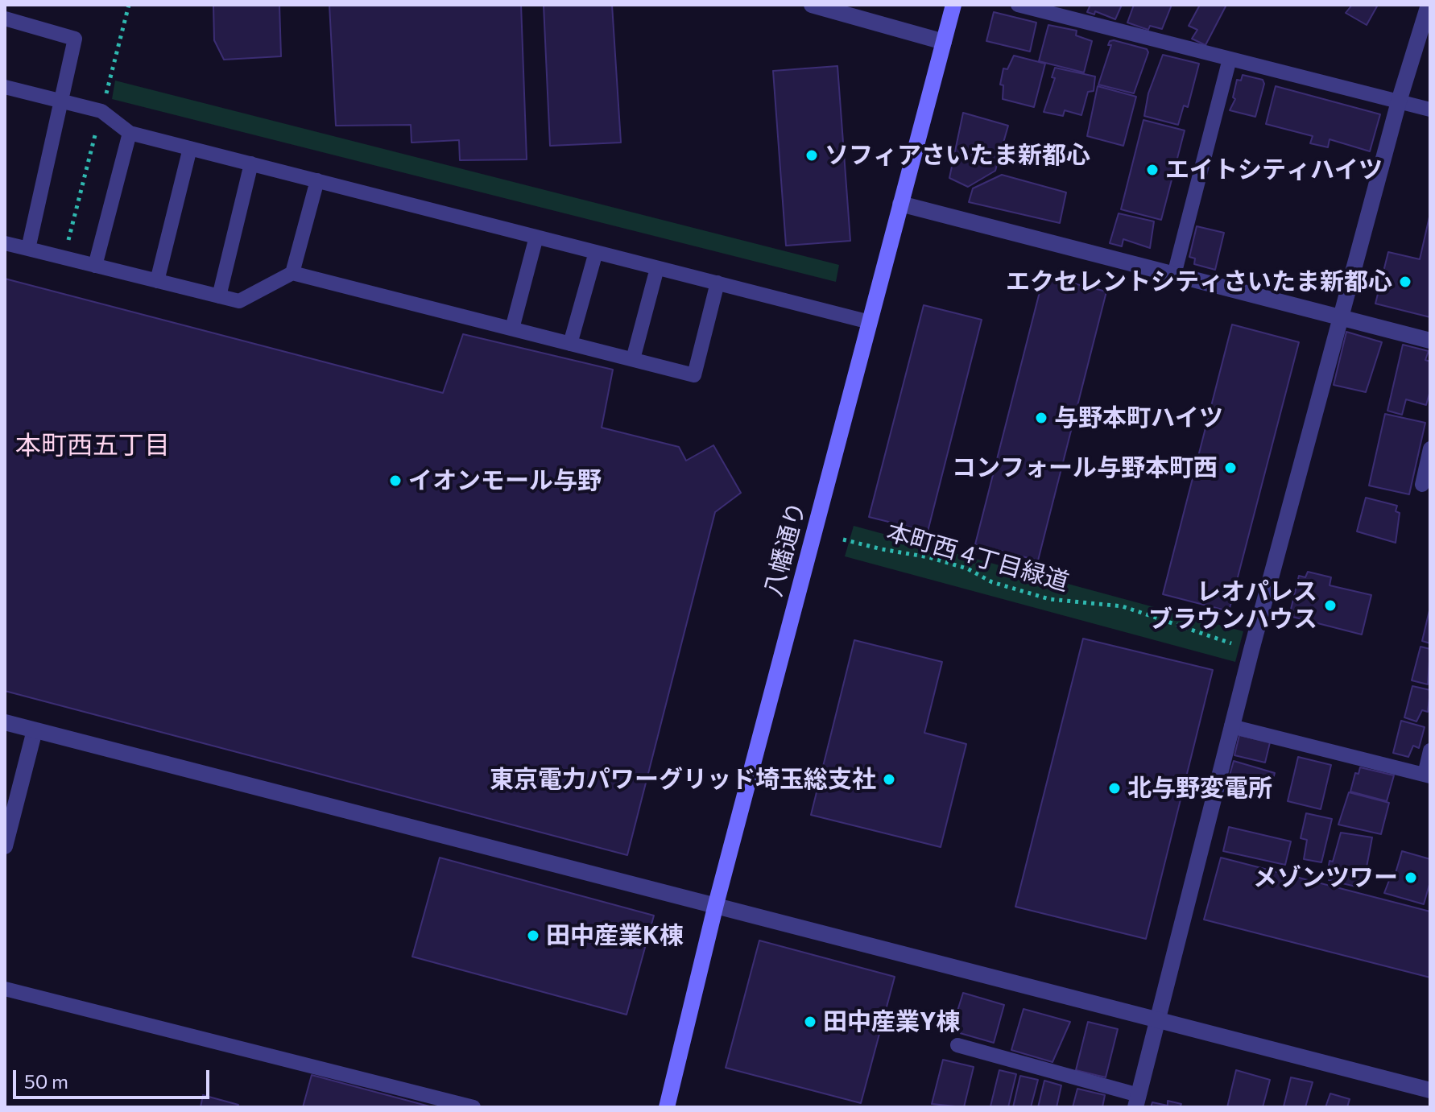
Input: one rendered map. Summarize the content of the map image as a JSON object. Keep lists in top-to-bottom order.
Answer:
{
  "streets": {
    "main road": ["八幡通り"],
    "path": ["本町西 4丁目緑道"]
  },
  "districts": ["本町西五丁目"],
  "places": [
    "ソフィアさいたま新都心",
    "エイトシティハイツ",
    "エクセレントシティさいたま新都心",
    "与野本町ハイツ",
    "コンフォール与野本町西",
    "イオンモール与野",
    "レオパレス ブラウンハウス",
    "東京電力パワーグリッド埼玉総支社",
    "北与野変電所",
    "メゾンツワー",
    "田中産業K棟",
    "田中産業Y棟"
  ],
  "scale_bar": "50 m"
}
